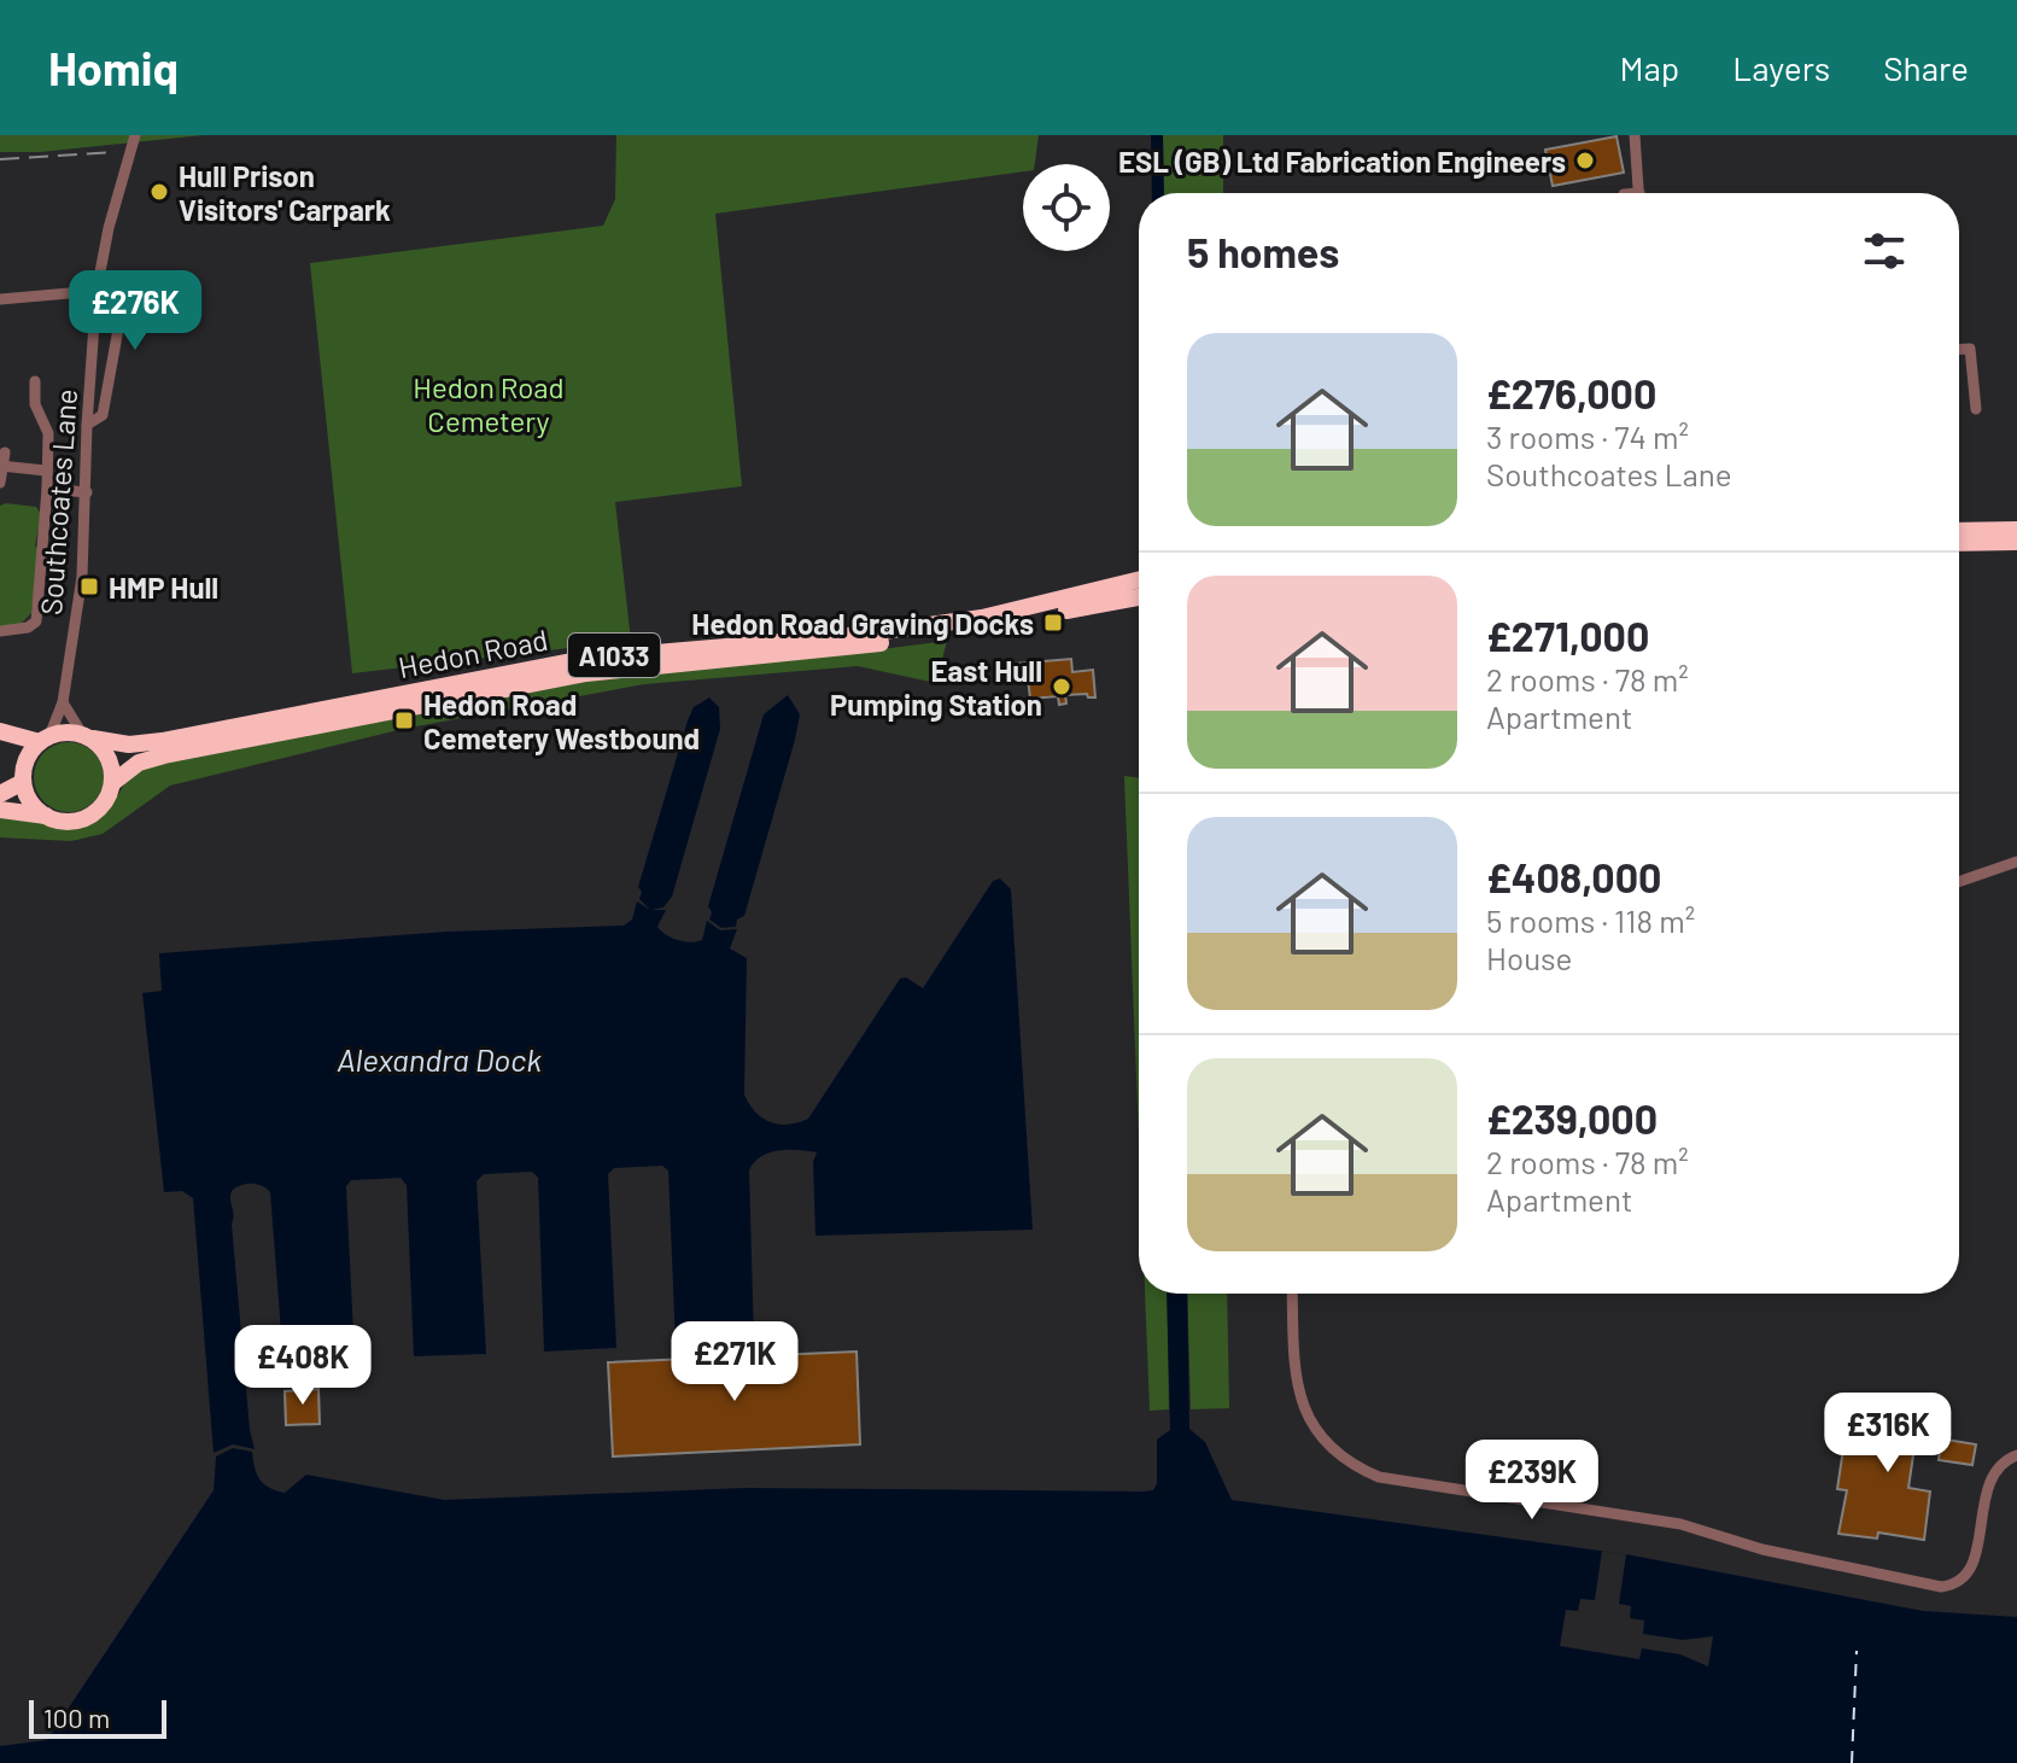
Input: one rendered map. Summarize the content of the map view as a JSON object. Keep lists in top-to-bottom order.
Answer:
{
  "streets": {
    "highway": ["Hedon Road", "A1033"],
    "street": ["Southcoates Lane"]
  },
  "crossings": [
    ["Southcoates Lane", "Hedon Road"],
    ["Southcoates Lane", "A1033"],
    ["Hedon Road", "A1033"]
  ],
  "water": ["Alexandra Dock"],
  "parks": ["Hedon Road Cemetery"],
  "places": {
    "other": ["ESL (GB) Ltd Fabrication Engineers", "Hull Prison Visitors' Carpark", "East Hull Pumping Station"],
    "transit": ["HMP Hull", "Hedon Road Graving Docks", "Hedon Road Cemetery Westbound"]
  },
  "scale_bar": "100 m",
  "page": {
    "header": "Homiq",
    "nav": ["Map", "Layers", "Share"],
    "heading": "5 homes",
    "price": [
      "£276K",
      "£271K",
      "£408K",
      "£316K",
      "£239K"
    ],
    "list": [
      {
        "name": "£276,000",
        "note": "3 rooms · 74 m² · Southcoates Lane"
      },
      {
        "name": "£271,000",
        "note": "2 rooms · 78 m² · Apartment"
      },
      {
        "name": "£408,000",
        "note": "5 rooms · 118 m² · House"
      },
      {
        "name": "£239,000",
        "note": "2 rooms · 78 m² · Apartment"
      }
    ],
    "scale": "100 m"
  }
}
